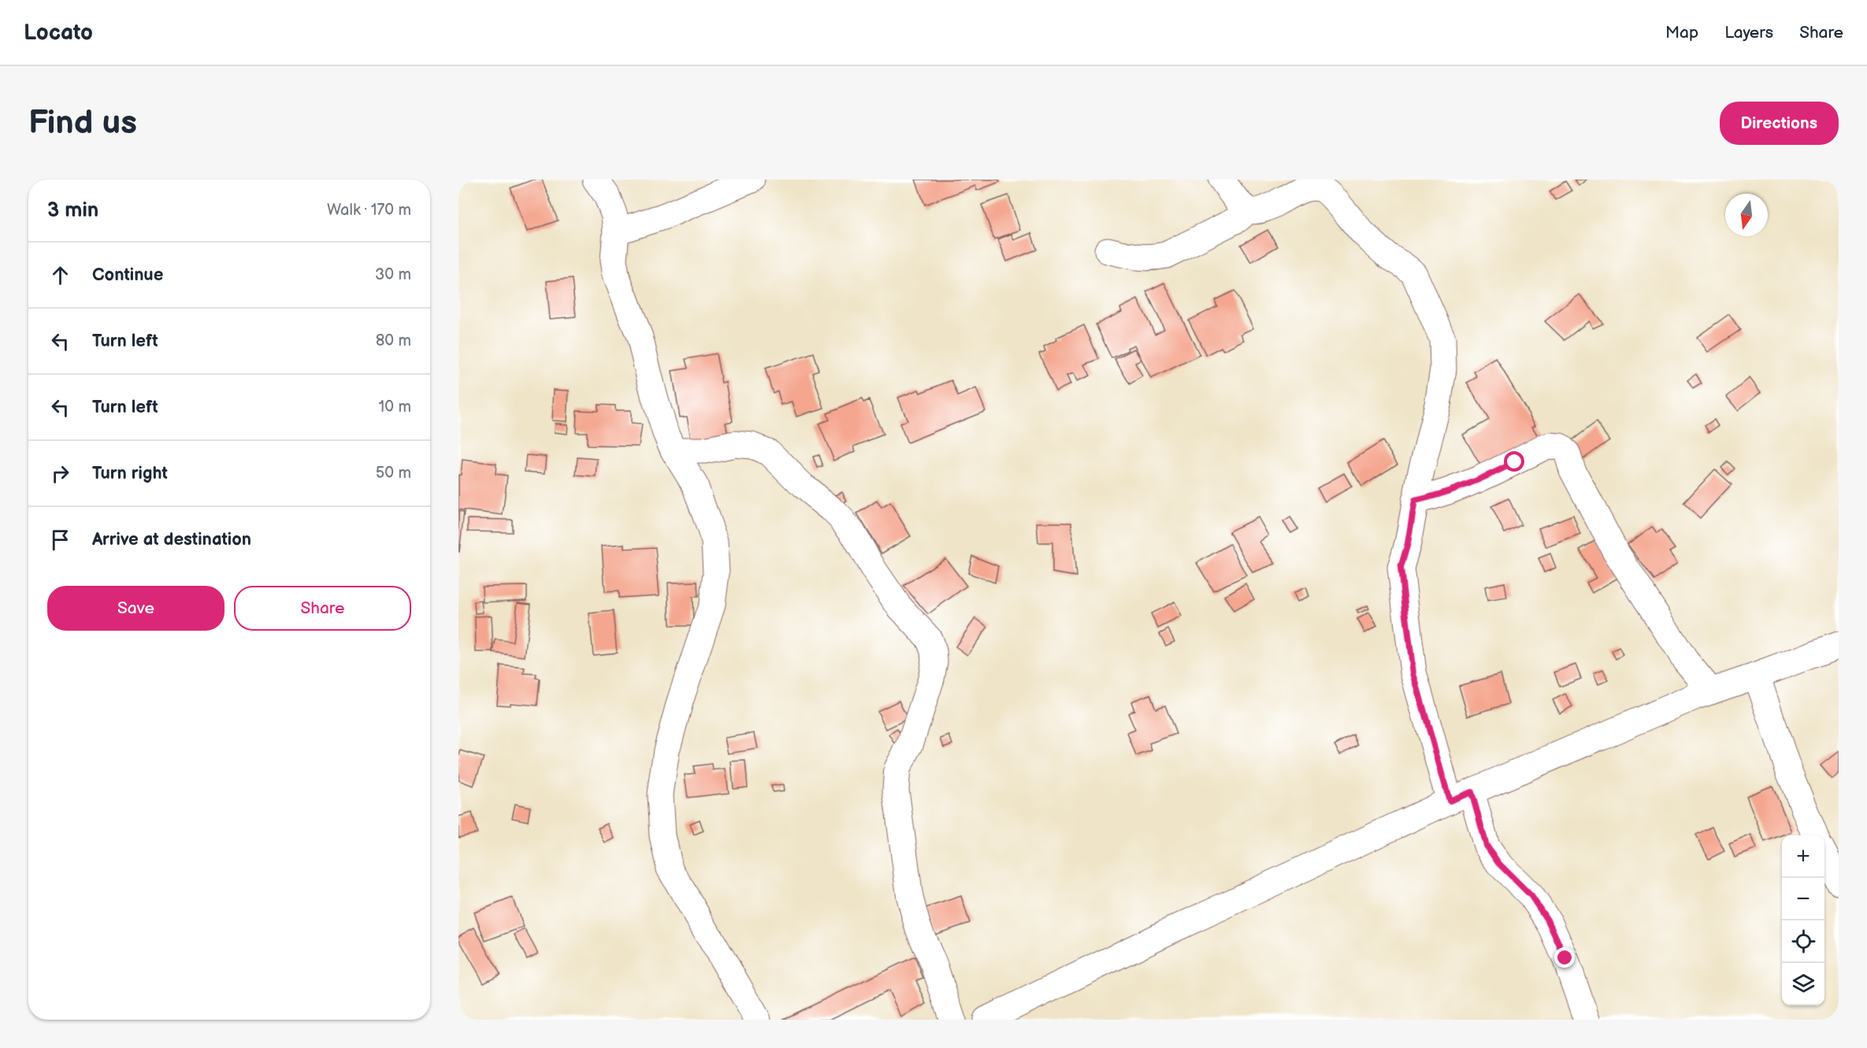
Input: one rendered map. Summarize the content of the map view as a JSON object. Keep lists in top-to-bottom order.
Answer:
{
  "north": "bottom",
  "page": {
    "header": "Locato",
    "nav": ["Map", "Layers", "Share"],
    "buttons": [
      "Directions",
      ["Save", "Share"]
    ],
    "title": "Find us",
    "heading": ["3 min", "Walk · 170 m"],
    "list": [
      ["Continue", "30 m"],
      ["Turn left", "80 m"],
      ["Turn left", "10 m"],
      ["Turn right", "50 m"],
      "Arrive at destination"
    ],
    "map_buttons": ["+", "−"]
  }
}
